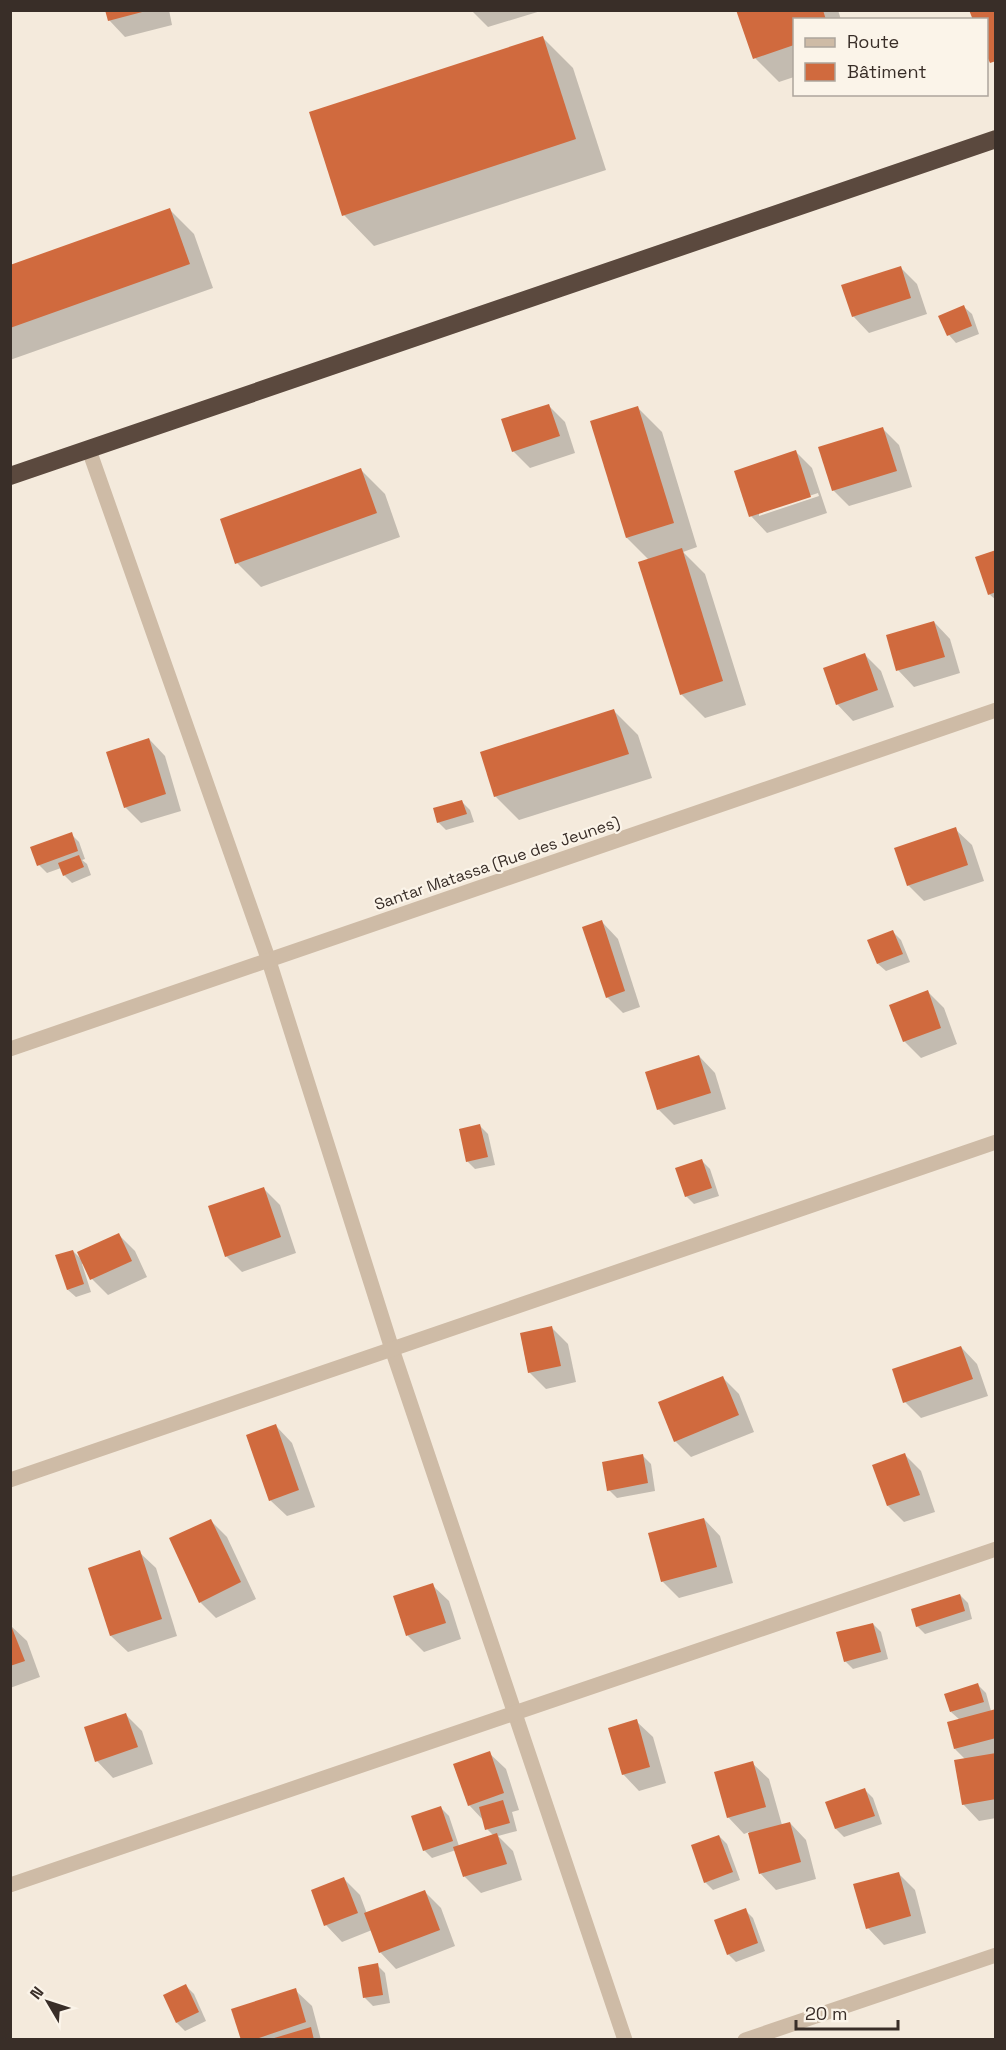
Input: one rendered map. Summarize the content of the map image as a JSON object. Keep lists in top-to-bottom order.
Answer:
{
  "streets": {
    "street": ["Santar Matassa (Rue des Jeunes)"]
  },
  "legend": ["Route", "Bâtiment"],
  "scale_bar": "20 m",
  "north": "top left"
}
